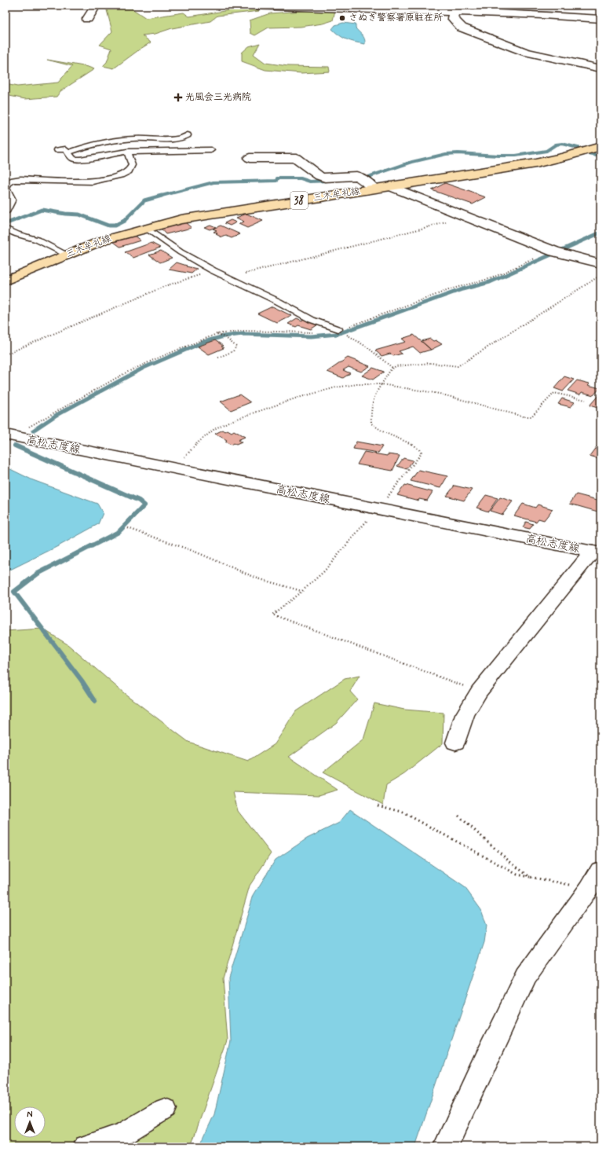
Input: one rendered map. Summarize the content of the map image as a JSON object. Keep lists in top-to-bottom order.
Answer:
{
  "streets": {
    "main road": ["三木牟礼線", "38"],
    "street": ["高松志度線"]
  },
  "places": {
    "other": ["さぬき警察署原駐在所"],
    "health": ["光風会三光病院"]
  },
  "north": "top"
}
